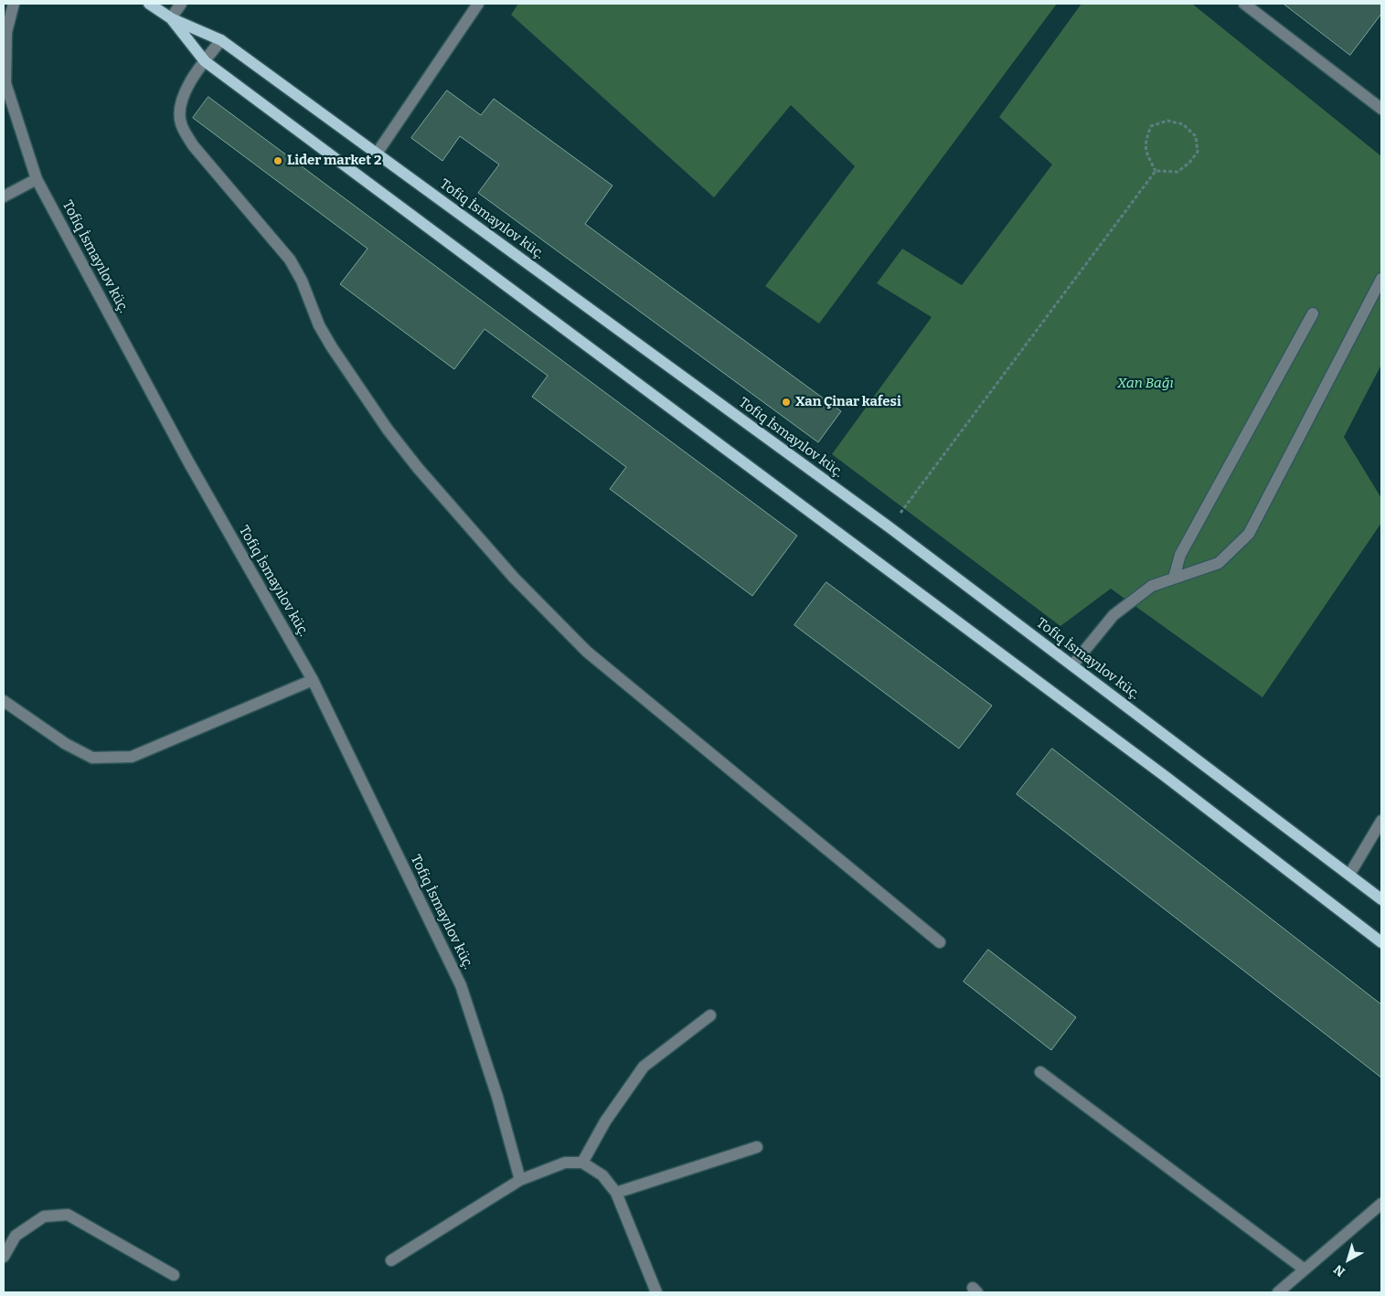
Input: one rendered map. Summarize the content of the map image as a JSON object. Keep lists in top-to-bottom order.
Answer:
{
  "streets": {
    "main road": ["Tofiq İsmayılov küç."]
  },
  "parks": ["Xan Bağı"],
  "places": ["Lider market 2", "Xan Çinar kafesi"],
  "north": "bottom left"
}
